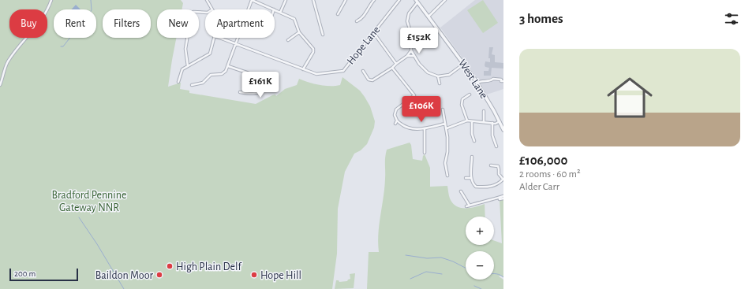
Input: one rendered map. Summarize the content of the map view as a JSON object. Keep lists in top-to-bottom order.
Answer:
{
  "streets": {
    "street": ["Hope Lane", "West Lane"]
  },
  "parks": ["Bradford Pennine Gateway NNR"],
  "places": ["High Plain Delf", "Baildon Moor", "Hope Hill"],
  "scale_bar": "200 m",
  "page": {
    "heading": "3 homes",
    "chip": [
      "Buy",
      "Rent",
      "Filters",
      "New",
      "Apartment"
    ],
    "price": ["£152K", "£161K", "£106K"],
    "list": [
      {
        "name": "£106,000",
        "note": "2 rooms · 60 m² · Alder Carr"
      }
    ],
    "map_buttons": ["+", "−"],
    "scale": "200 m"
  }
}
